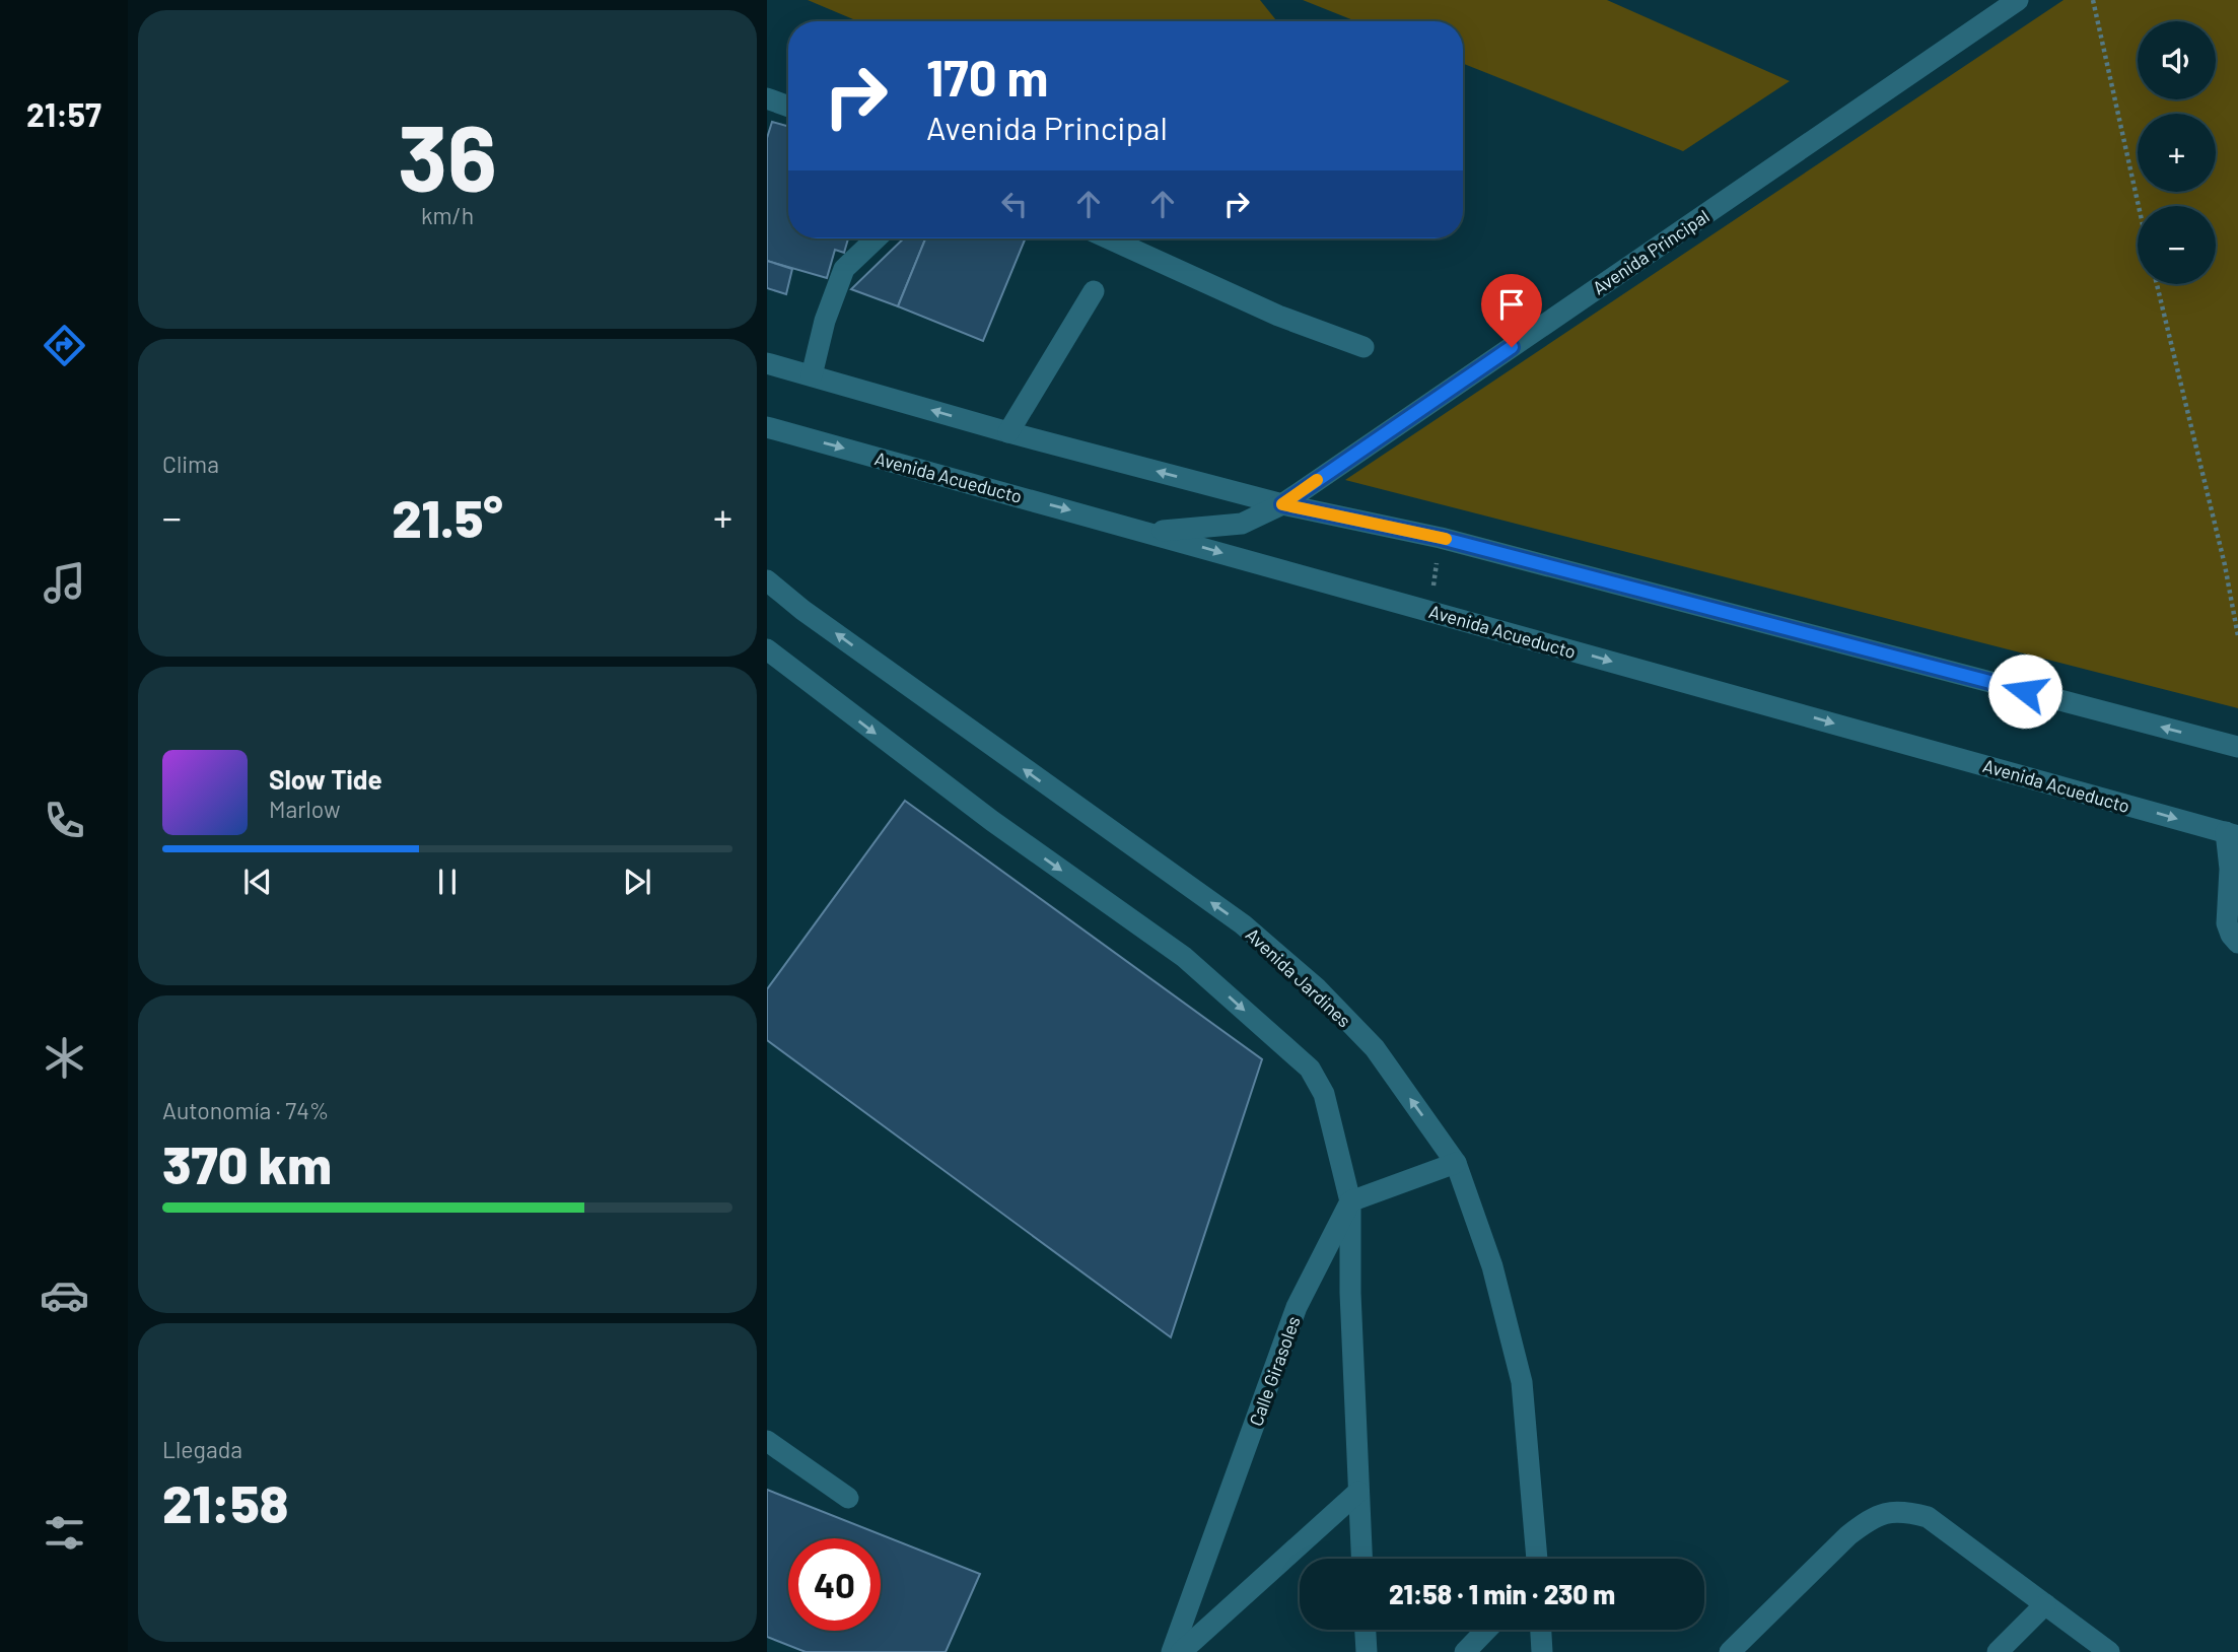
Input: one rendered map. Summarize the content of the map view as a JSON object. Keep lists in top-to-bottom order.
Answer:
{
  "streets": {
    "street": [
      "Avenida Principal",
      "Avenida Acueducto",
      "Avenida Jardines",
      "Calle Girasoles"
    ]
  },
  "crossings": [
    ["Avenida Principal", "Avenida Acueducto"]
  ],
  "page": {
    "tabs": "21:57",
    "tile": [
      ["36", "km/h"],
      "Clima",
      ["Autonomía · 74%", "370 km"],
      ["Llegada", "21:58"]
    ],
    "map_buttons": ["+", "−"],
    "turn": ["170 m", "Avenida Principal"],
    "heat": ["−", "21.5°", "+"],
    "song": ["Slow Tide", "Marlow"],
    "limit": "40",
    "trip": "21:58 · 1 min · 230 m"
  }
}
